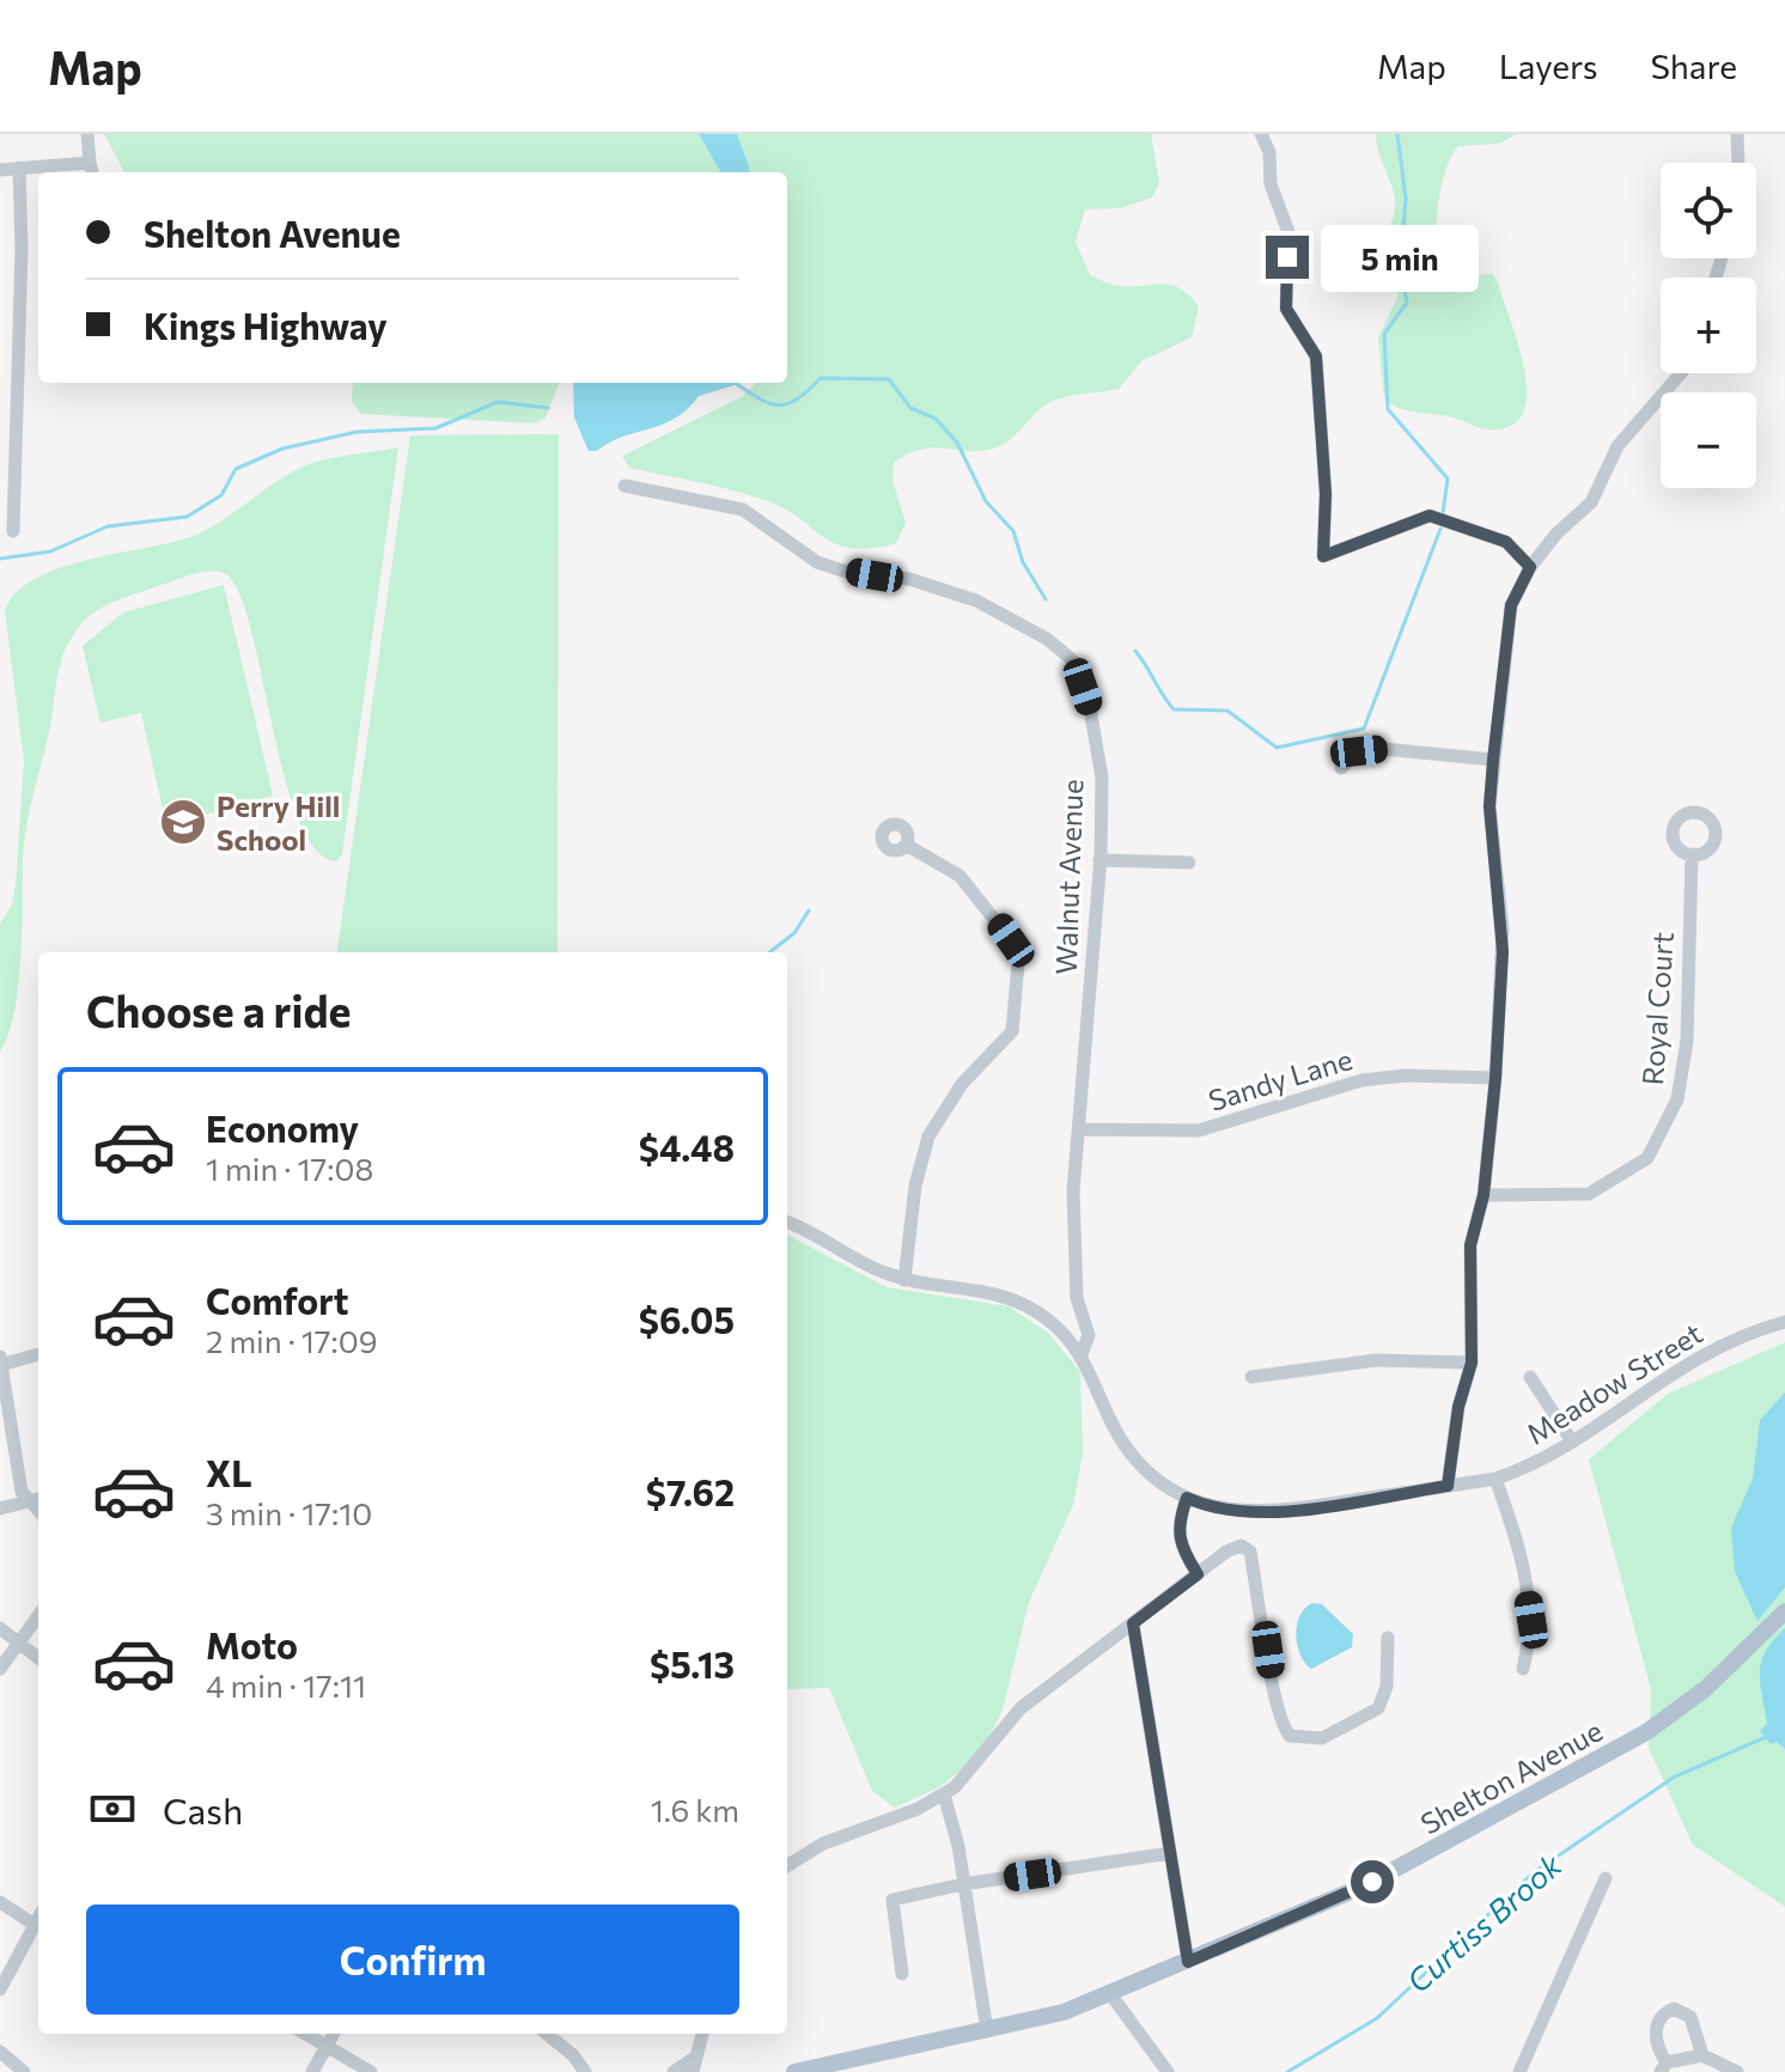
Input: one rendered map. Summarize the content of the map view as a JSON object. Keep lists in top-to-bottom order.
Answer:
{
  "streets": {
    "main road": ["Shelton Avenue"],
    "street": [
      "Walnut Avenue",
      "Royal Court",
      "Sandy Lane",
      "Meadow Street"
    ]
  },
  "crossings": [
    ["Walnut Avenue", "Sandy Lane"]
  ],
  "water": ["Curtiss Brook"],
  "places": {
    "school or university": ["Perry Hill School"]
  },
  "page": {
    "header": "Map",
    "nav": ["Map", "Layers", "Share"],
    "map_buttons": ["+", "−"],
    "banner": ["Shelton Avenue", "Kings Highway"],
    "bubble": "5 min",
    "heading": "Choose a ride",
    "list": [
      {
        "name": "Economy",
        "note": "1 min · 17:08",
        "value": "$4.48"
      },
      {
        "name": "Comfort",
        "note": "2 min · 17:09",
        "value": "$6.05"
      },
      {
        "name": "XL",
        "note": "3 min · 17:10",
        "value": "$7.62"
      },
      {
        "name": "Moto",
        "note": "4 min · 17:11",
        "value": "$5.13"
      }
    ],
    "pay": ["Cash", "1.6 km"],
    "buttons": "Confirm"
  }
}
